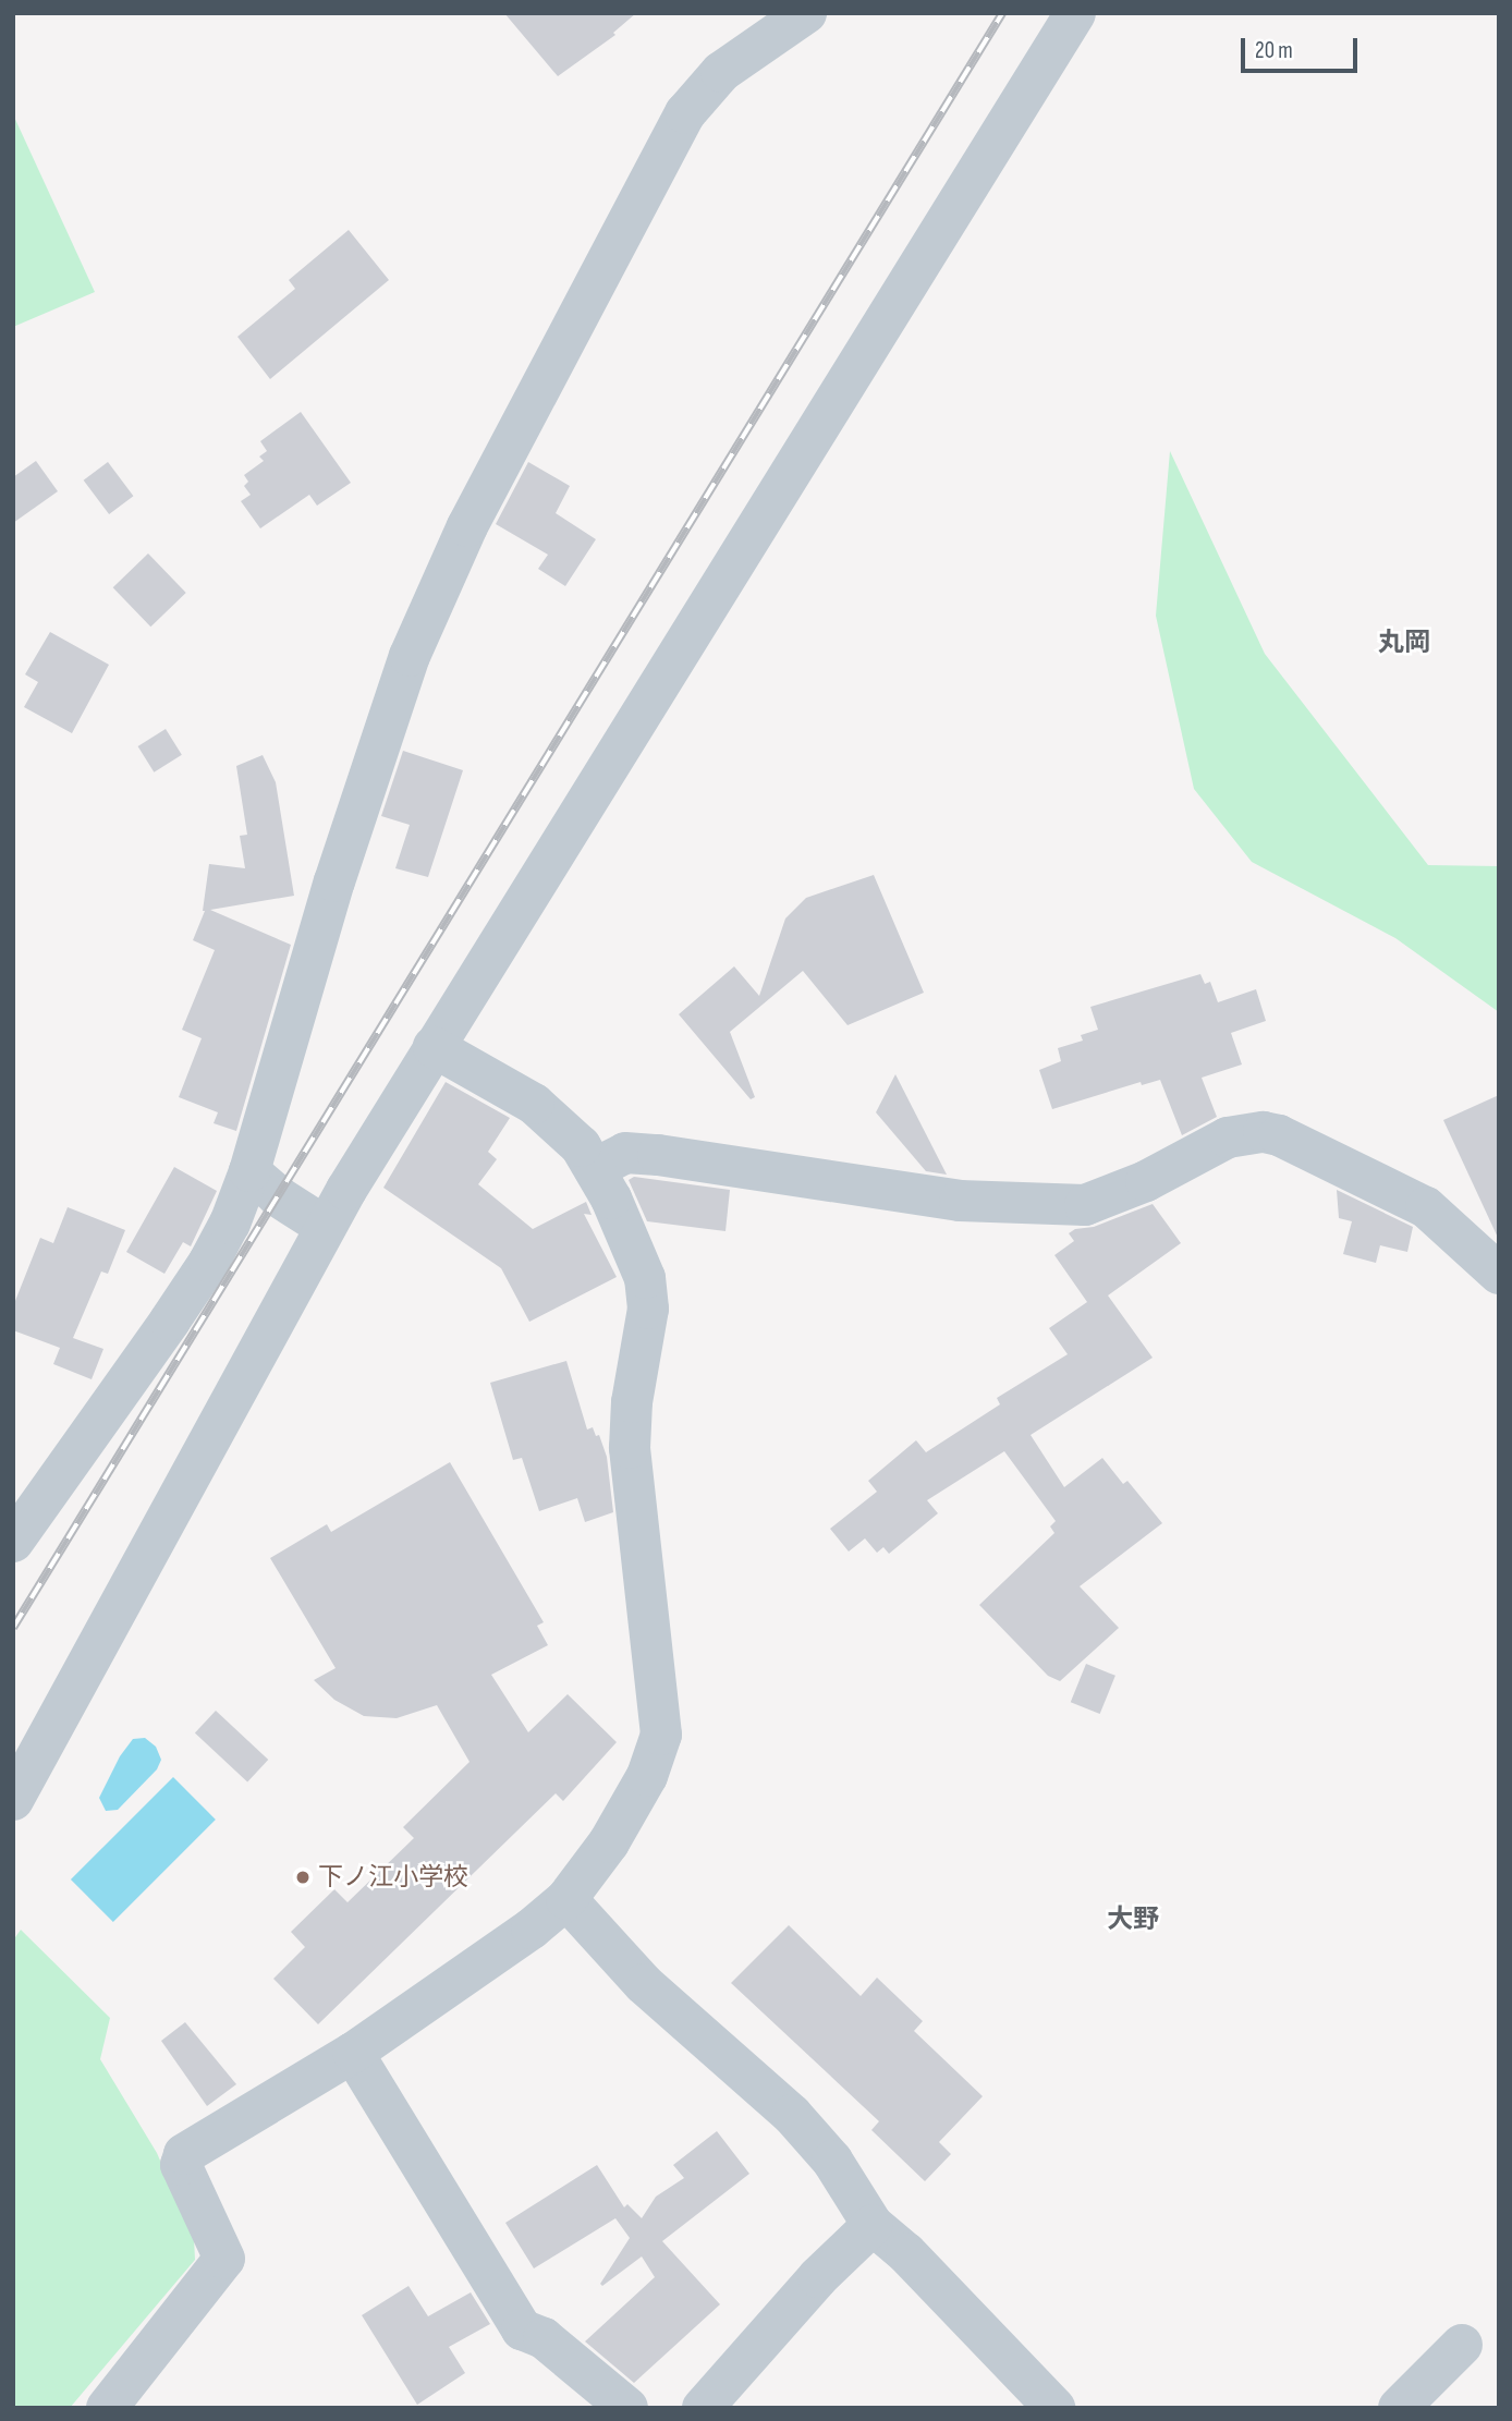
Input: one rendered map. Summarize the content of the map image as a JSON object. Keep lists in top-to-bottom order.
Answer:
{
  "districts": ["丸岡", "大野"],
  "places": ["下ノ江小学校"],
  "scale_bar": "20 m"
}
